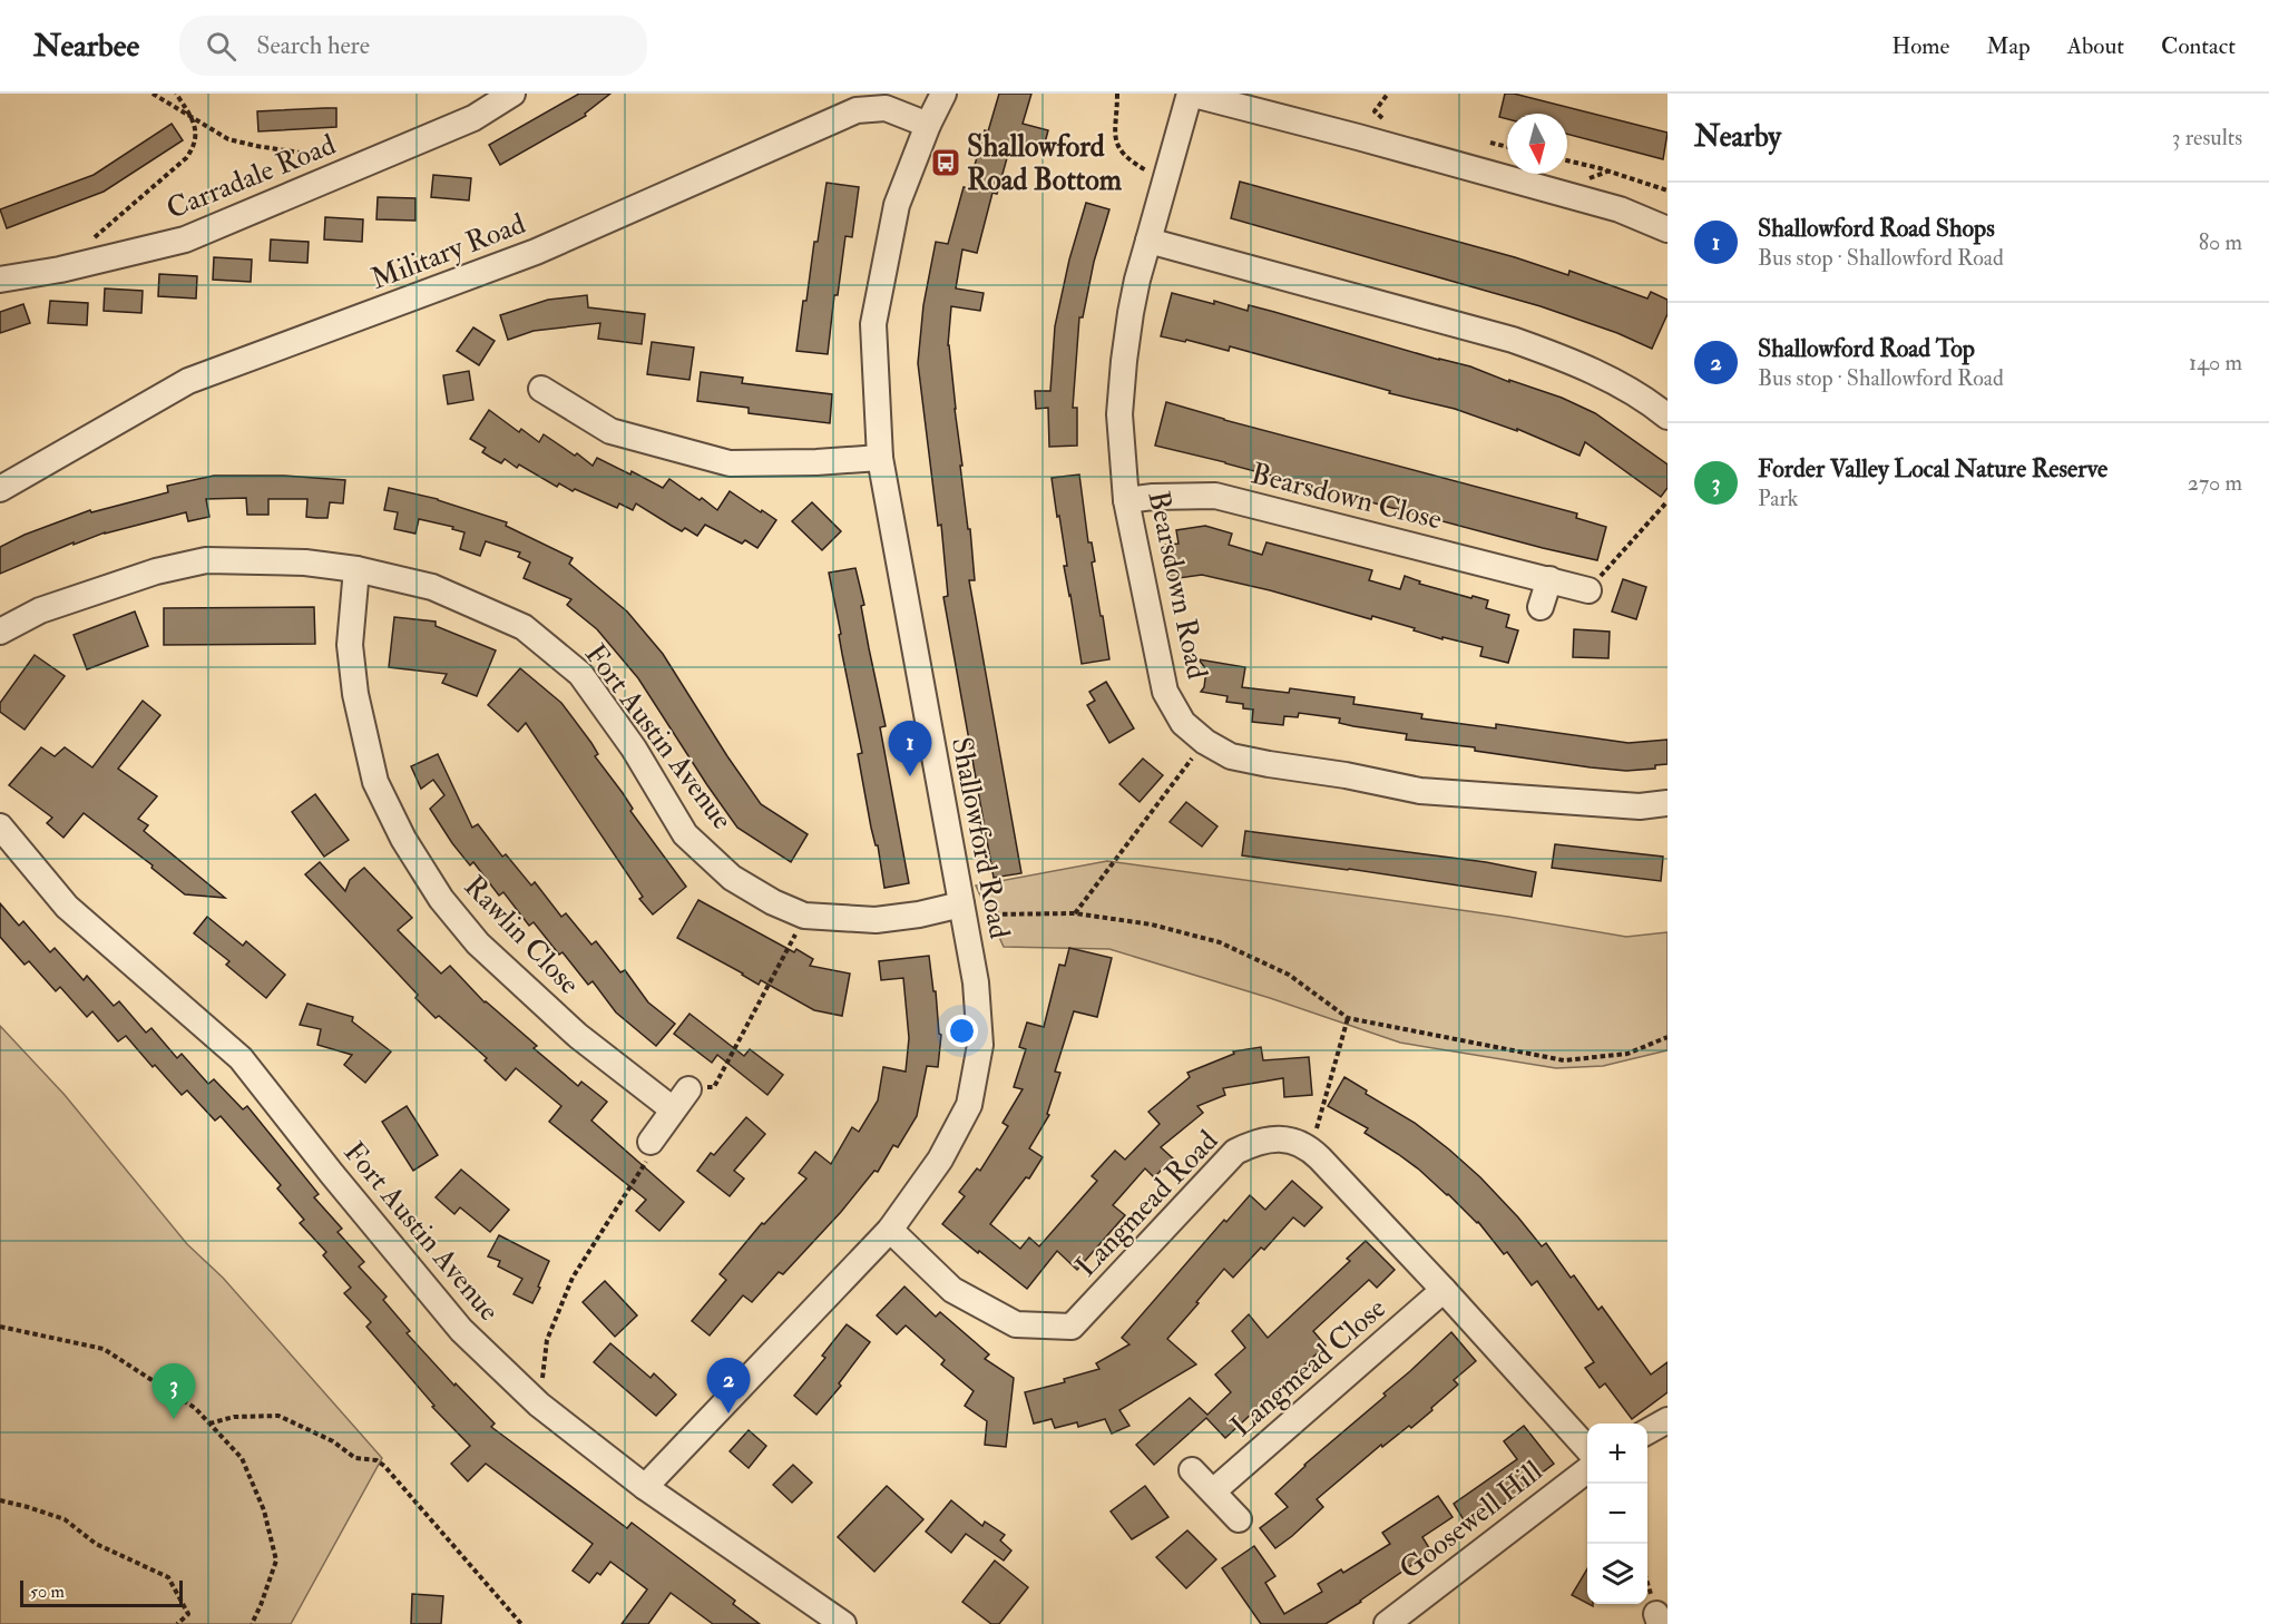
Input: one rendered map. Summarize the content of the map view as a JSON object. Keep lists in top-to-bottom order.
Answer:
{
  "streets": {
    "street": [
      "Carradale Road",
      "Military Road",
      "Bearsdown Close",
      "Bearsdown Road",
      "Fort Austin Avenue",
      "Shallowford Road",
      "Rawlin Close",
      "Langmead Road",
      "Langmead Close",
      "Goosewell Hill"
    ]
  },
  "crossings": [
    ["Military Road", "Shallowford Road"],
    ["Bearsdown Close", "Bearsdown Road"],
    ["Fort Austin Avenue", "Shallowford Road"],
    ["Fort Austin Avenue", "Rawlin Close"],
    ["Shallowford Road", "Langmead Road"]
  ],
  "places": {
    "bus stop": ["Shallowford Road Bottom"]
  },
  "scale_bar": "50 m",
  "north": "bottom",
  "page": {
    "header": "Nearbee",
    "search": "Search here",
    "nav": [
      "Home",
      "Map",
      "About",
      "Contact"
    ],
    "heading": ["Nearby", "3 results"],
    "list": [
      {
        "mark": "1",
        "name": "Shallowford Road Shops",
        "note": "Bus stop · Shallowford Road",
        "value": "80 m"
      },
      {
        "mark": "2",
        "name": "Shallowford Road Top",
        "note": "Bus stop · Shallowford Road",
        "value": "140 m"
      },
      {
        "mark": "3",
        "name": "Forder Valley Local Nature Reserve",
        "note": "Park",
        "value": "270 m"
      }
    ],
    "pins": ["1", "2", "3"],
    "map_buttons": ["+", "−"],
    "scale": "50 m"
  }
}
